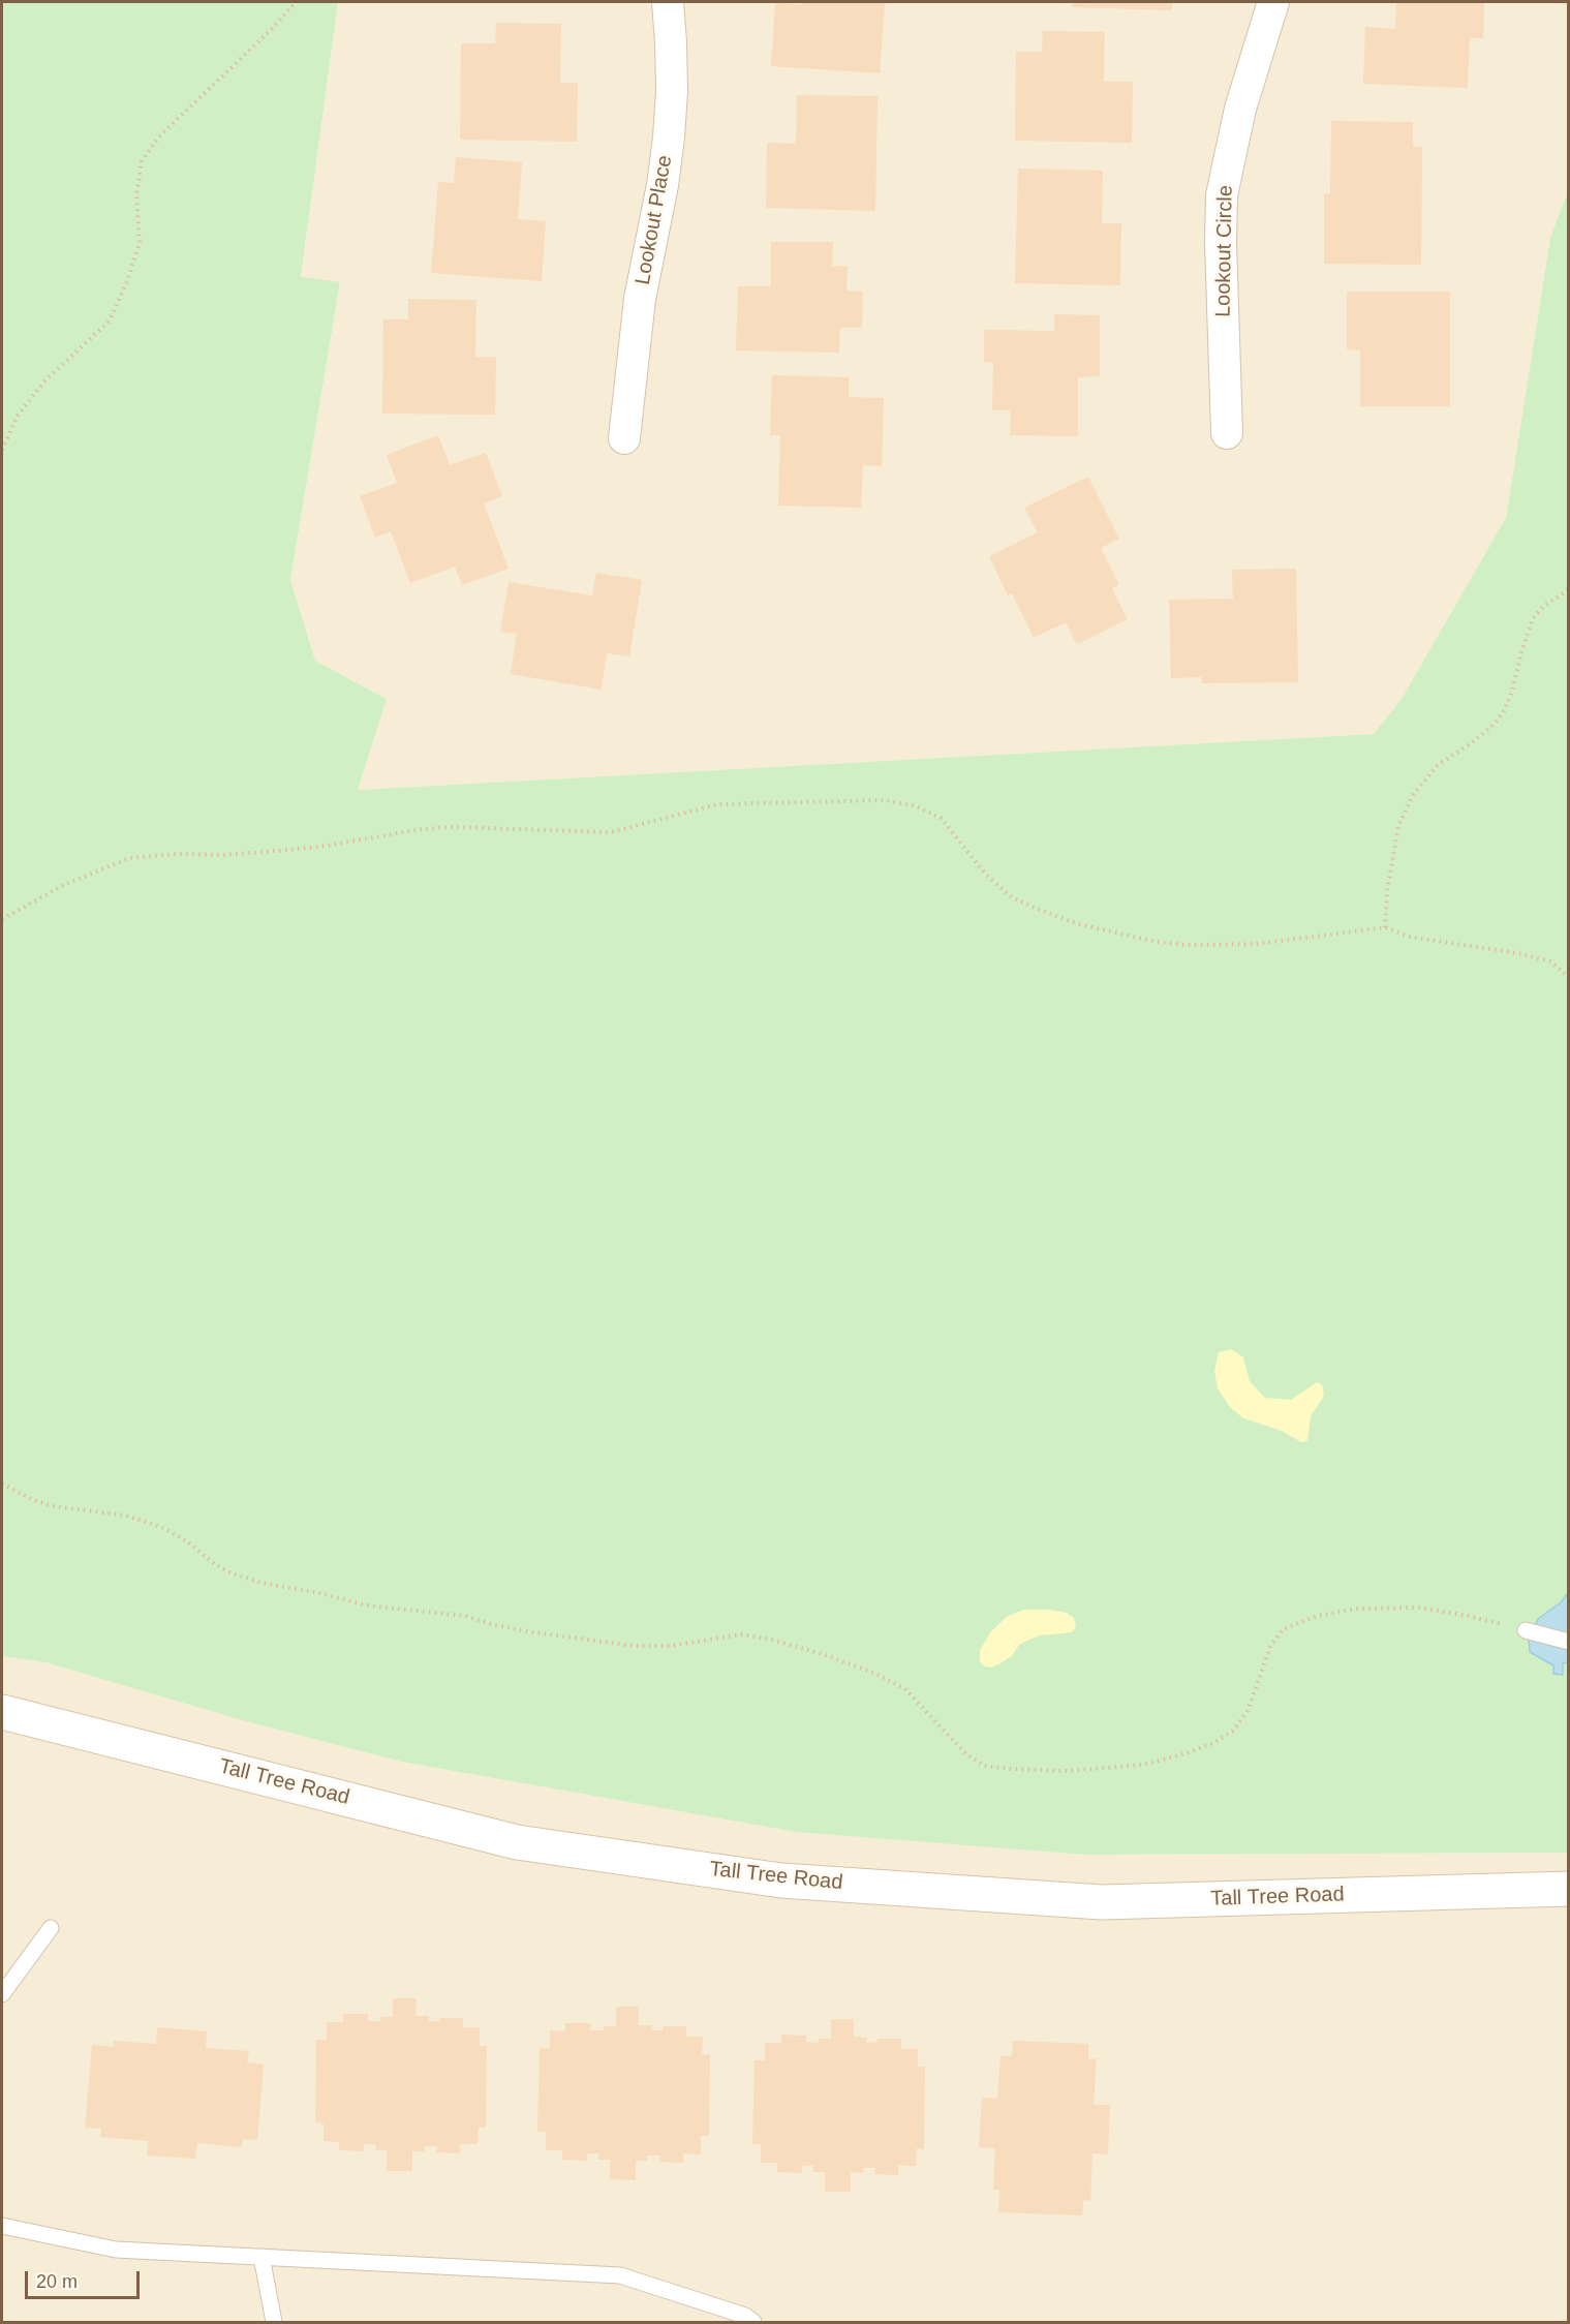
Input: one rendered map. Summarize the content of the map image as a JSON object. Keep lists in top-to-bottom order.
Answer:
{
  "streets": {
    "street": ["Lookout Place", "Lookout Circle", "Tall Tree Road"]
  },
  "scale_bar": "20 m"
}
